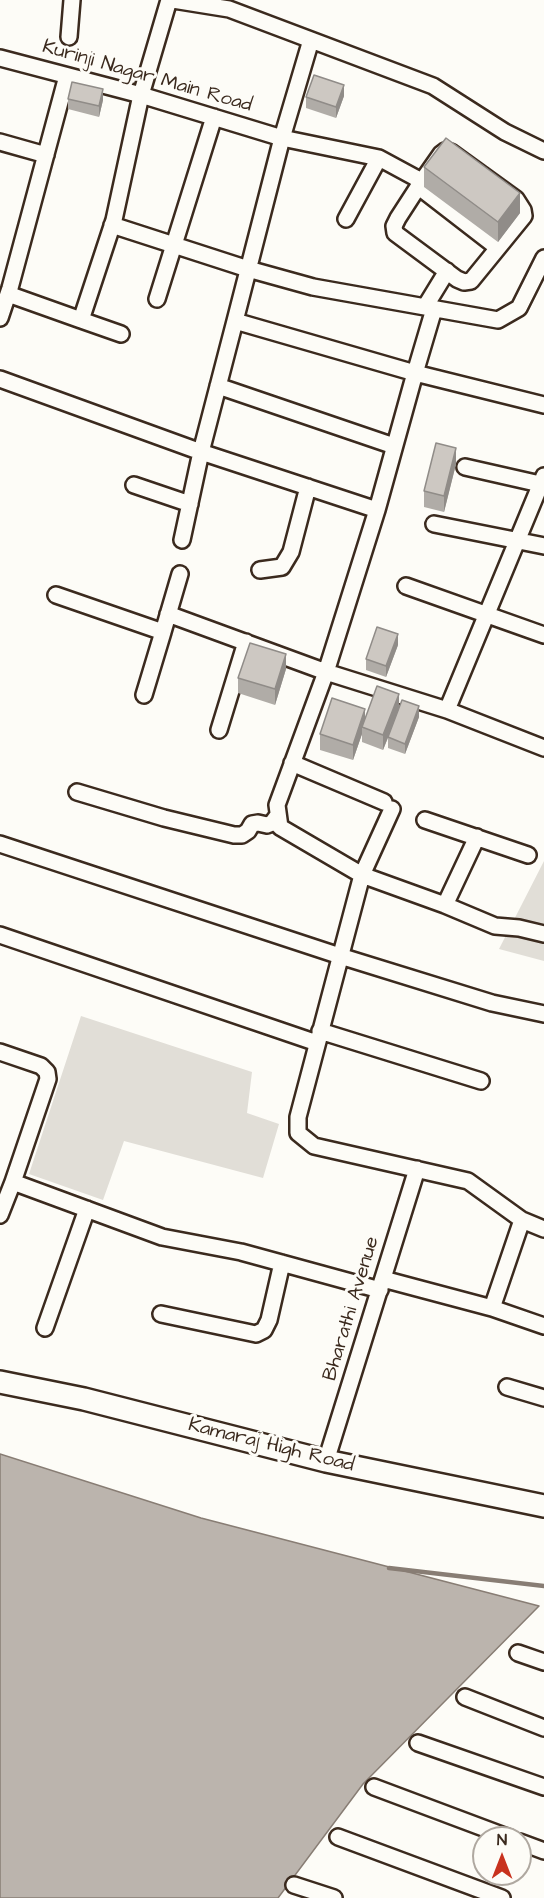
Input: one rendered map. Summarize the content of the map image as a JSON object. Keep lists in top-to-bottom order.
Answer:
{
  "streets": {
    "street": ["Kurinji Nagar Main Road", "Bharathi Avenue", "Kamaraj High Road"]
  },
  "crossings": [
    ["Bharathi Avenue", "Kamaraj High Road"]
  ],
  "north": "top"
}
